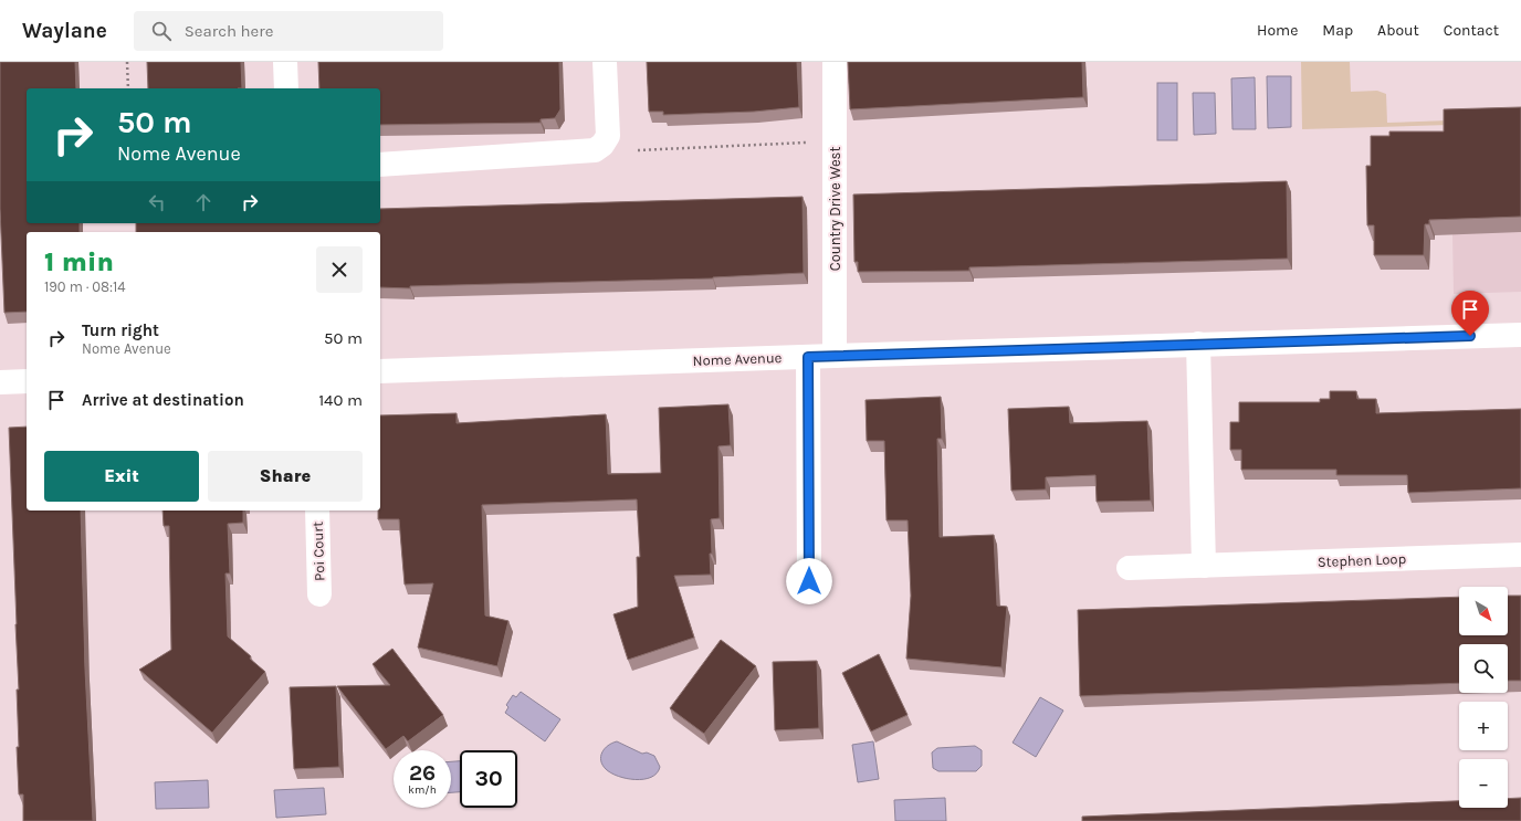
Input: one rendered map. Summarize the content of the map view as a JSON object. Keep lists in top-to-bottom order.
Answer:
{
  "streets": {
    "street": [
      "Country Drive West",
      "Nome Avenue",
      "Poi Court",
      "Stephen Loop"
    ]
  },
  "crossings": [
    ["Country Drive West", "Nome Avenue"]
  ],
  "north": "bottom right",
  "page": {
    "header": "Waylane",
    "search": "Search here",
    "nav": [
      "Home",
      "Map",
      "About",
      "Contact"
    ],
    "turn": ["50 m", "Nome Avenue"],
    "heading": ["1 min", "190 m · 08:14"],
    "list": [
      {
        "name": "Turn right",
        "note": "Nome Avenue",
        "value": "50 m"
      },
      {
        "name": "Arrive at destination",
        "value": "140 m"
      }
    ],
    "buttons": ["Exit", "Share"],
    "map_buttons": ["+", "−"],
    "speed": "26 km/h",
    "limit": "30"
  }
}
